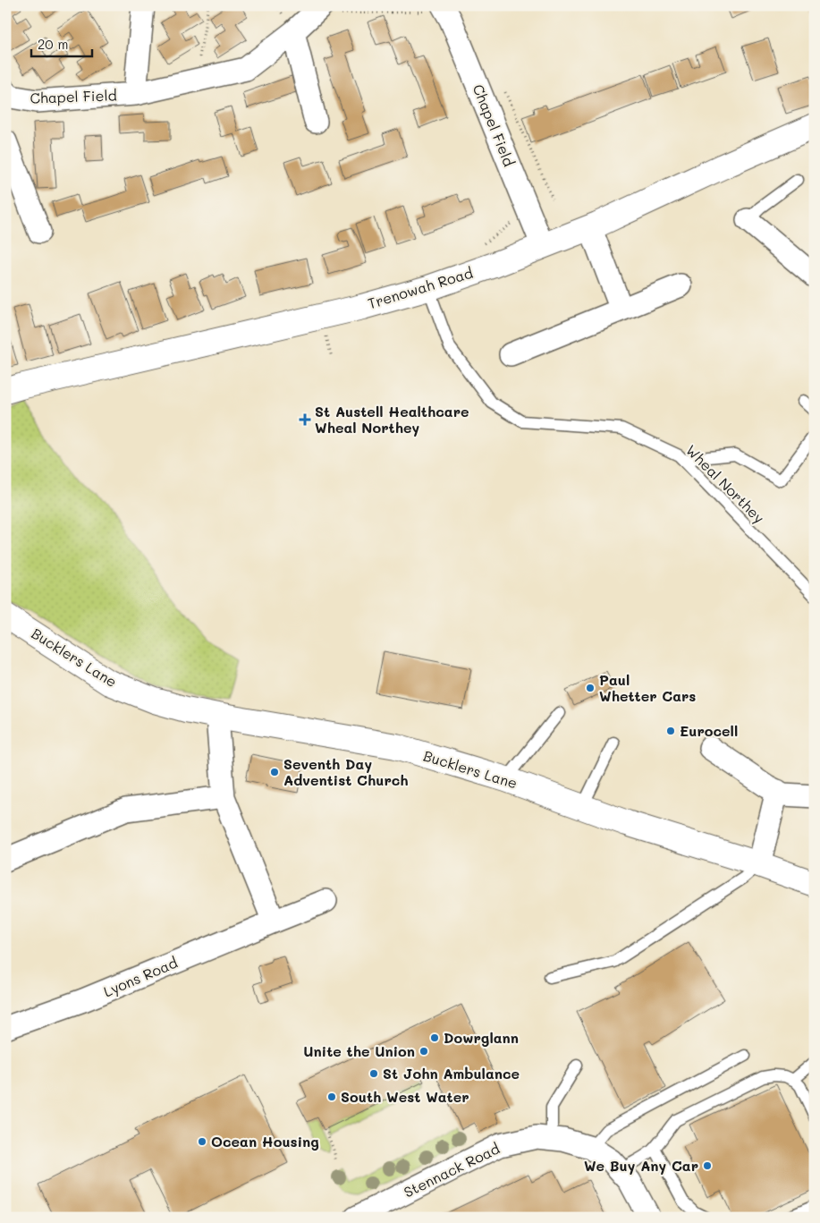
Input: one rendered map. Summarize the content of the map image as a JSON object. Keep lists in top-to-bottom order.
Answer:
{
  "streets": {
    "street": [
      "Chapel Field",
      "Trenowah Road",
      "Bucklers Lane",
      "Lyons Road",
      "Stennack Road"
    ],
    "lane": ["Wheal Northey"]
  },
  "crossings": [
    ["Chapel Field", "Trenowah Road"],
    ["Trenowah Road", "Wheal Northey"]
  ],
  "places": {
    "health": ["St Austell Healthcare Wheal Northey"],
    "other": [
      "Paul Whetter Cars",
      "Eurocell",
      "Seventh Day Adventist Church",
      "Dowrglann",
      "Unite the Union",
      "St John Ambulance",
      "South West Water",
      "Ocean Housing",
      "We Buy Any Car"
    ]
  },
  "scale_bar": "20 m"
}
